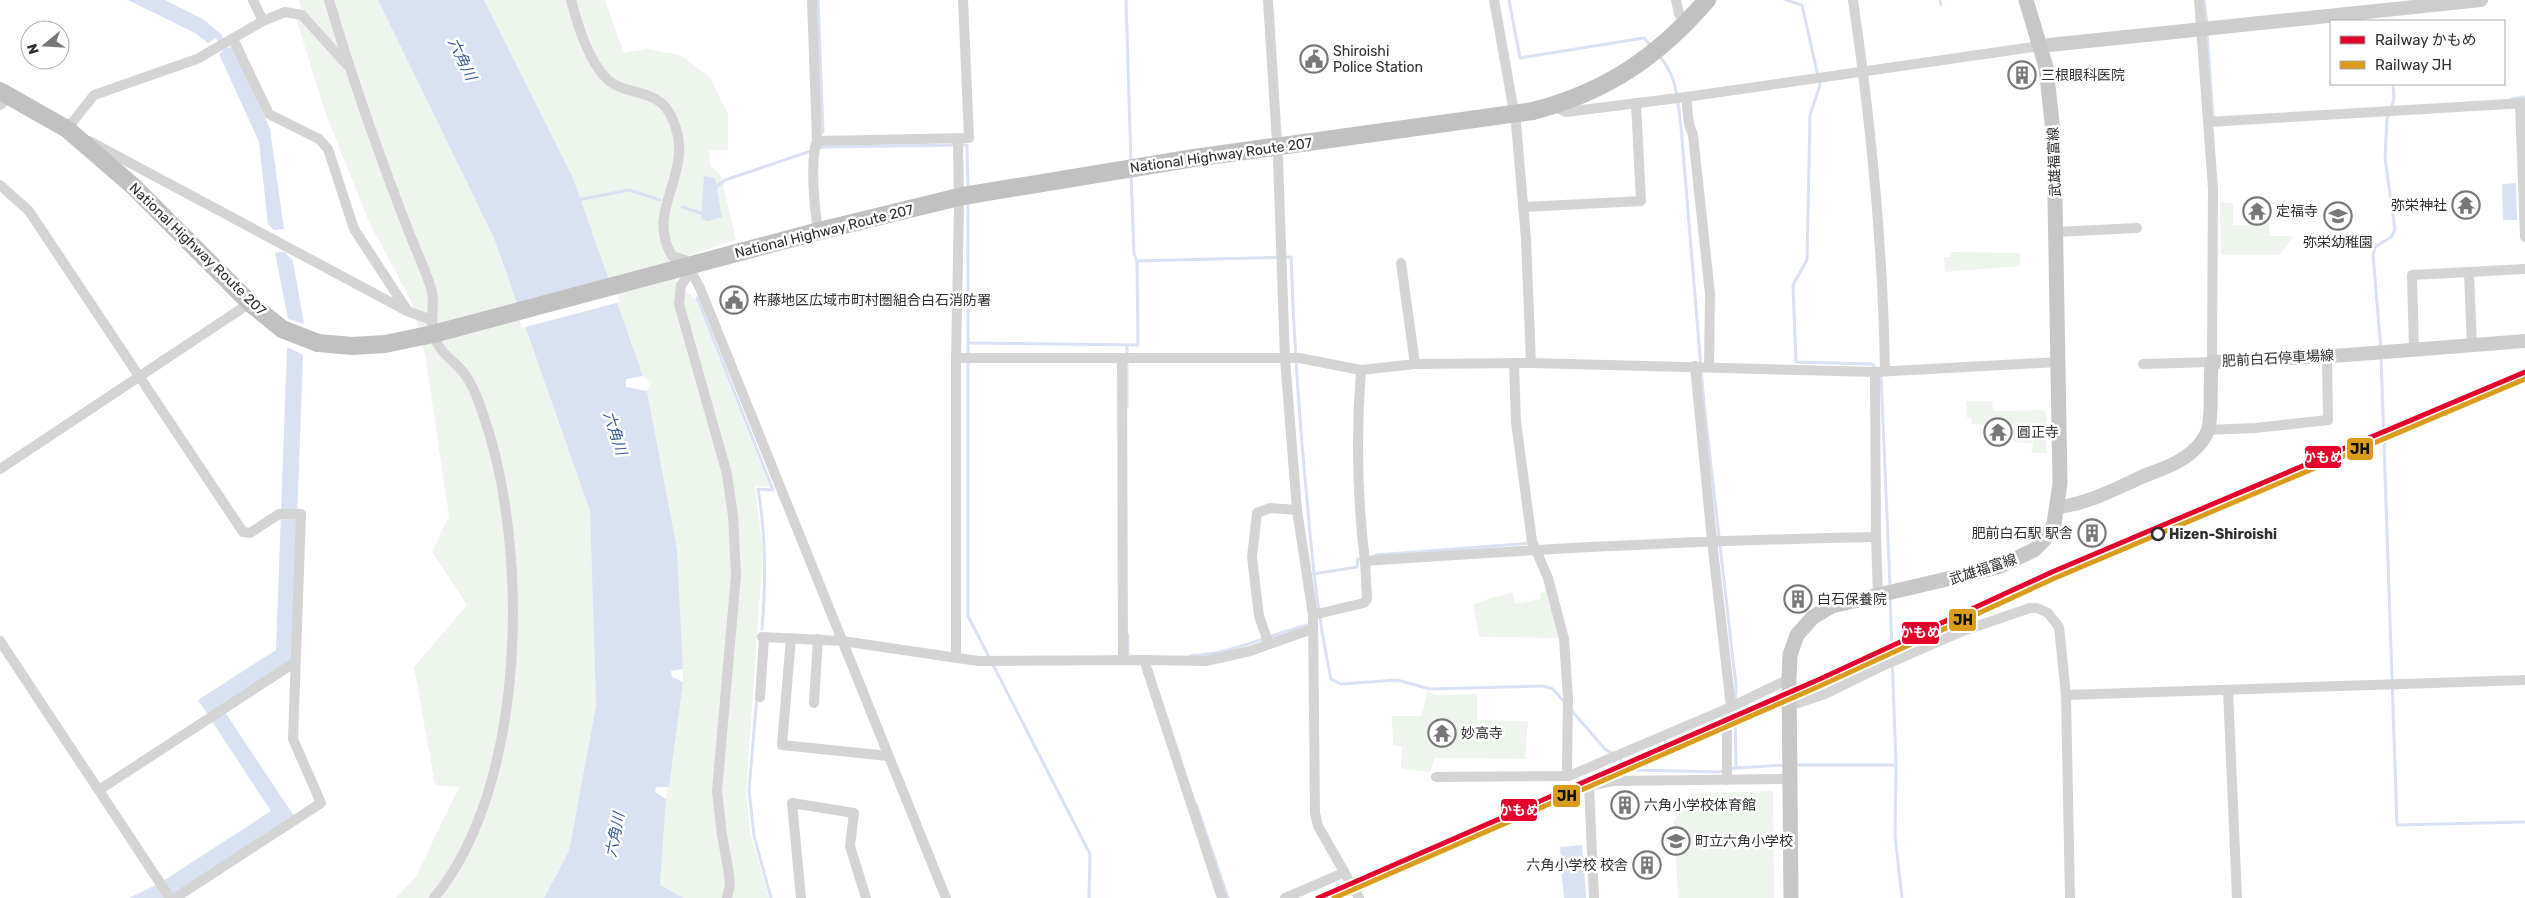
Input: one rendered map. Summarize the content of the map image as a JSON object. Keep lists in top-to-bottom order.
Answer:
{
  "streets": {
    "highway": ["National Highway Route 207"],
    "main road": ["武雄福富線", "肥前白石停車場線"]
  },
  "water": ["六角川"],
  "places": {
    "public building": ["Shiroishi Police Station", "杵藤地区広域市町村圏組合白石消防署"],
    "building": [
      "三根眼科医院",
      "肥前白石駅 駅舎",
      "白石保養院",
      "六角小学校体育館",
      "六角小学校 校舎"
    ],
    "temple": [
      "弥栄神社",
      "定福寺",
      "圓正寺",
      "妙高寺"
    ],
    "school or university": ["弥栄幼稚園", "町立六角小学校"],
    "other": ["Hizen-Shiroishi"]
  },
  "lines": ["rail line かもめ", "rail line JH"],
  "legend": ["Railway かもめ", "Railway JH"],
  "north": "left"
}
